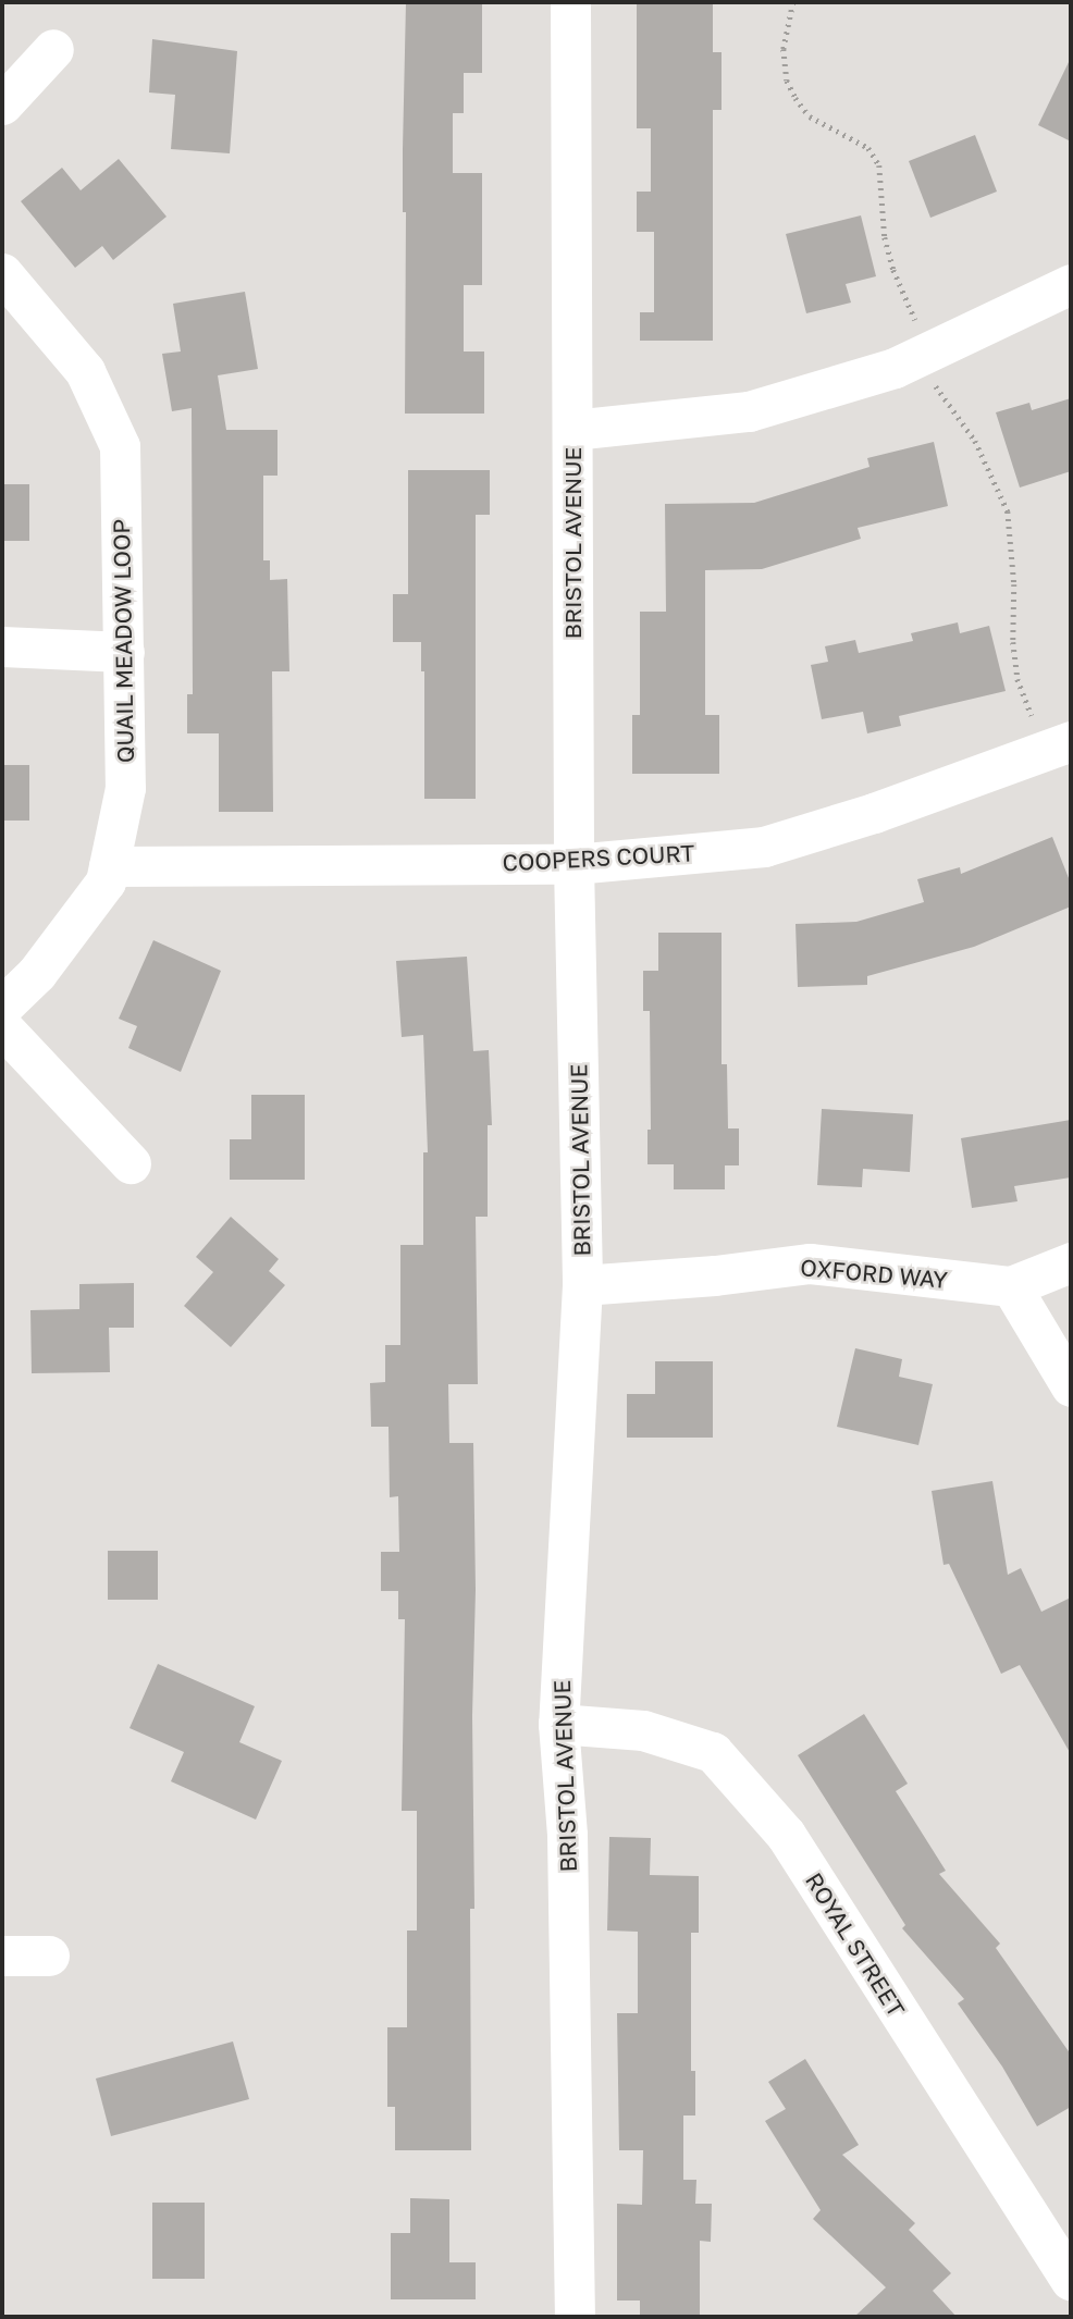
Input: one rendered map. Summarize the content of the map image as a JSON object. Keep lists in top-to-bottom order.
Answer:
{
  "streets": {
    "street": [
      "BRISTOL AVENUE",
      "QUAIL MEADOW LOOP",
      "COOPERS COURT",
      "OXFORD WAY",
      "ROYAL STREET"
    ]
  },
  "crossings": [
    ["BRISTOL AVENUE", "COOPERS COURT"],
    ["BRISTOL AVENUE", "OXFORD WAY"],
    ["BRISTOL AVENUE", "ROYAL STREET"],
    ["QUAIL MEADOW LOOP", "COOPERS COURT"]
  ]
}
